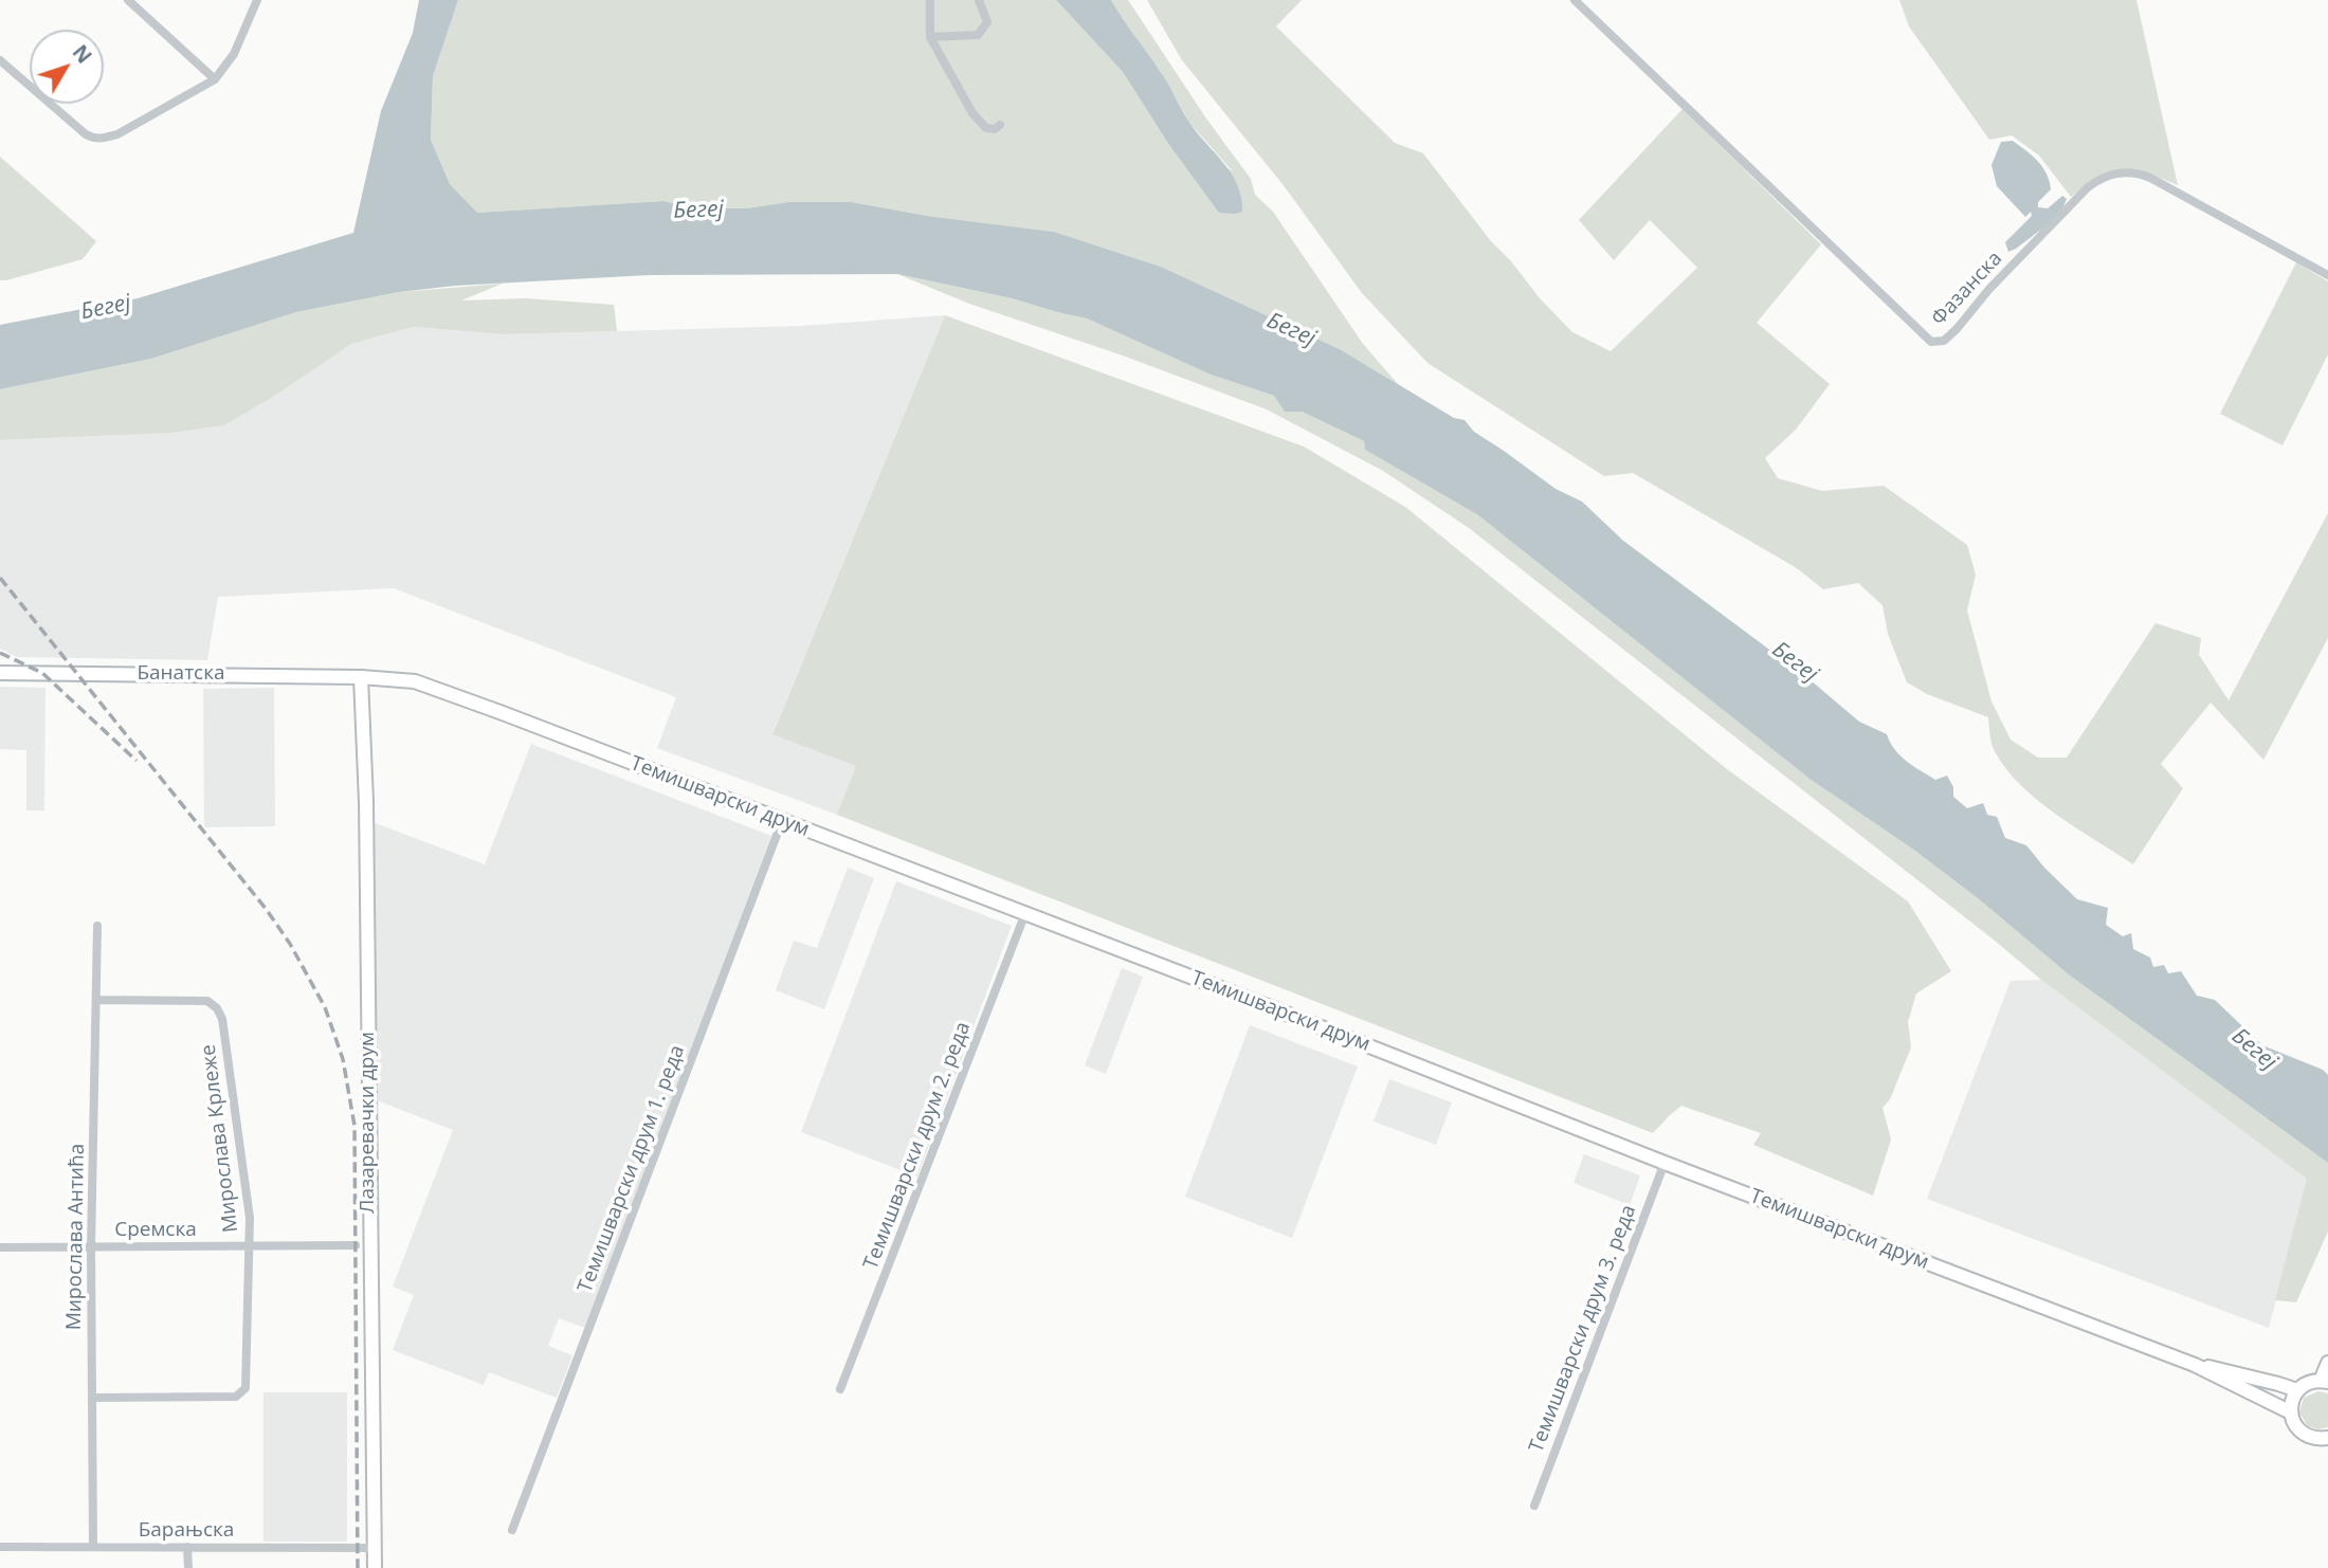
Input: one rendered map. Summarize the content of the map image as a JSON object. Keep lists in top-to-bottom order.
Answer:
{
  "streets": {
    "main road": ["Банатска", "Темишварски друм", "Лазаревачки друм"],
    "street": [
      "Фазанска",
      "Мирослава Крлеже",
      "Темишварски друм 2. реда",
      "Темишварски друм 1. реда",
      "Сремска",
      "Мирослава Антића",
      "Темишварски друм 3. реда",
      "Барањска"
    ]
  },
  "crossings": [
    ["Банатска", "Темишварски друм"],
    ["Банатска", "Лазаревачки друм"],
    ["Темишварски друм", "Лазаревачки друм"],
    ["Темишварски друм", "Темишварски друм 2. реда"],
    ["Темишварски друм", "Темишварски друм 1. реда"],
    ["Темишварски друм", "Темишварски друм 3. реда"],
    ["Лазаревачки друм", "Барањска"],
    ["Мирослава Крлеже", "Сремска"],
    ["Мирослава Крлеже", "Мирослава Антића"],
    ["Сремска", "Мирослава Антића"],
    ["Мирослава Антића", "Барањска"]
  ],
  "water": ["Бегеј"],
  "north": "top right"
}
